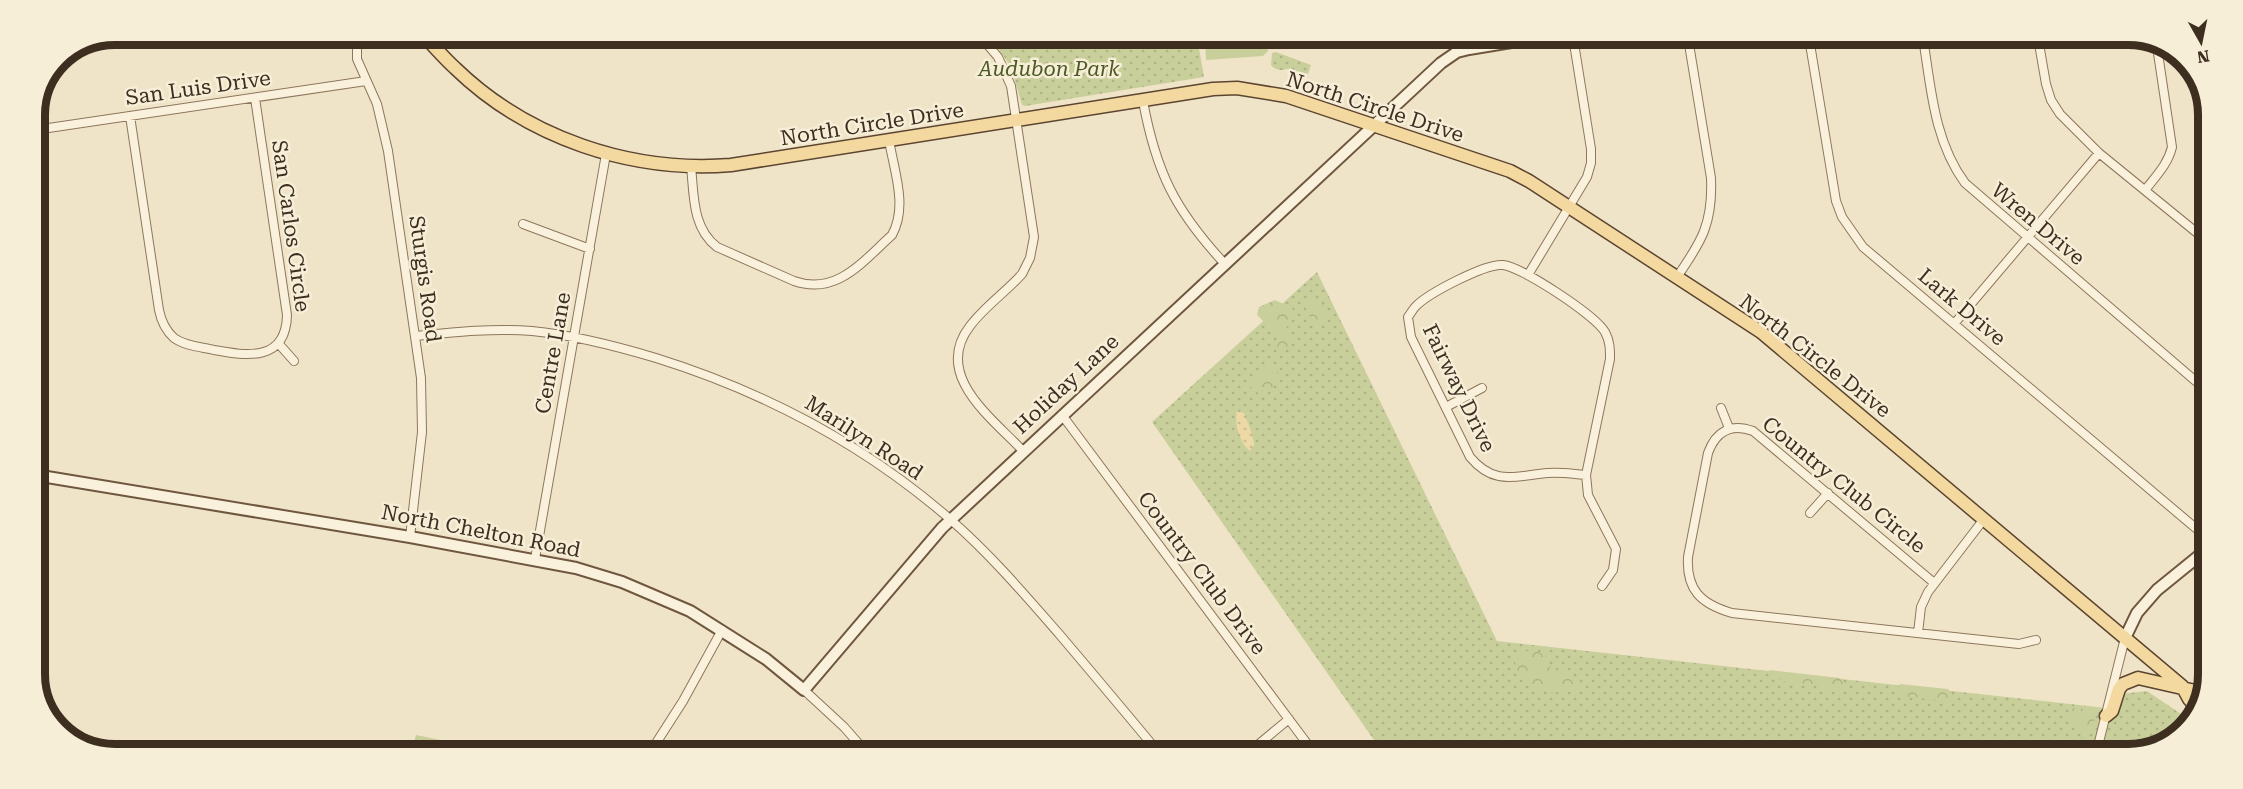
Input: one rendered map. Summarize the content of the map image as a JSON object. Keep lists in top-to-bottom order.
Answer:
{
  "streets": {
    "main road": ["North Circle Drive"],
    "street": [
      "San Luis Drive",
      "Wren Drive",
      "San Carlos Circle",
      "Sturgis Road",
      "Lark Drive",
      "Centre Lane",
      "Holiday Lane",
      "Fairway Drive",
      "Marilyn Road",
      "Country Club Circle",
      "North Chelton Road",
      "Country Club Drive"
    ]
  },
  "crossings": [
    ["San Luis Drive", "San Carlos Circle"],
    ["San Luis Drive", "Sturgis Road"],
    ["North Circle Drive", "Centre Lane"],
    ["North Circle Drive", "Holiday Lane"],
    ["North Circle Drive", "Country Club Circle"],
    ["Sturgis Road", "Marilyn Road"],
    ["Sturgis Road", "North Chelton Road"],
    ["Centre Lane", "Marilyn Road"],
    ["Centre Lane", "North Chelton Road"],
    ["Holiday Lane", "Marilyn Road"],
    ["Holiday Lane", "North Chelton Road"],
    ["Holiday Lane", "Country Club Drive"]
  ],
  "parks": ["Audubon Park"],
  "north": "bottom"
}
